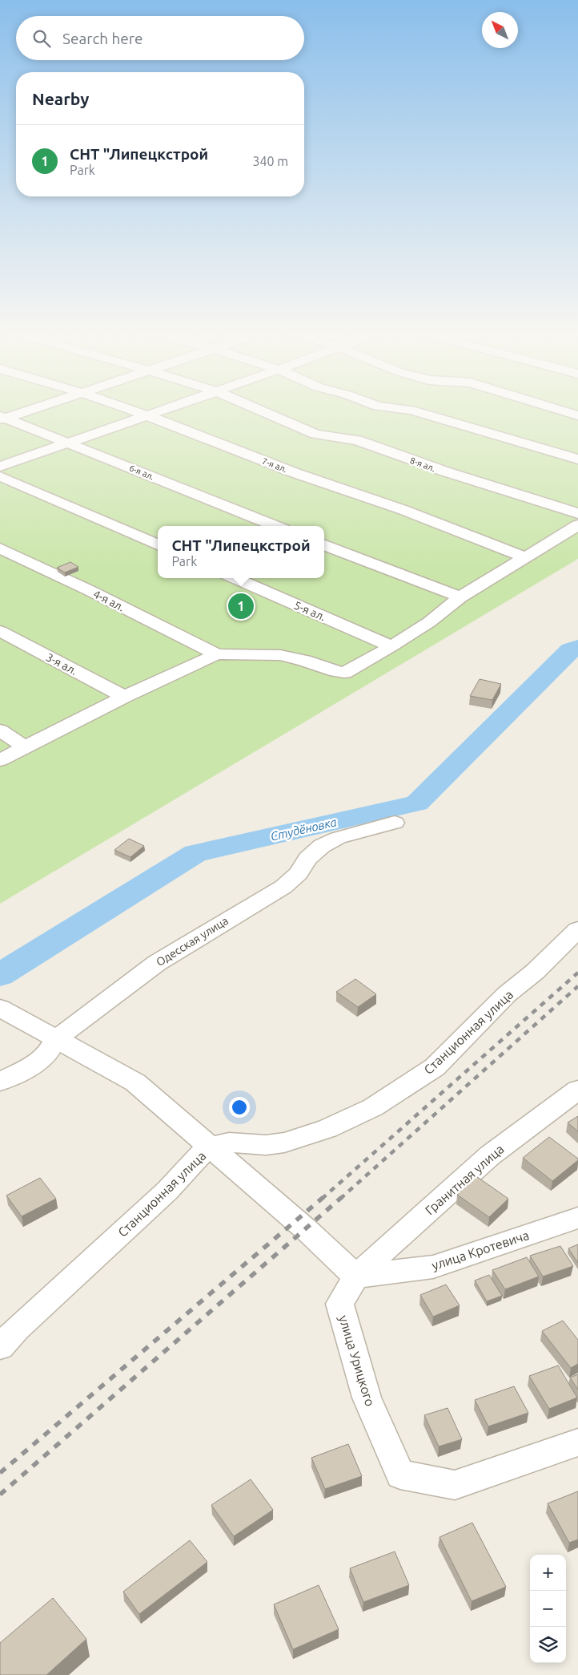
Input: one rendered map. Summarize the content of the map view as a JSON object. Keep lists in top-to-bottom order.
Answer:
{
  "streets": {
    "street": [
      "8-я ал.",
      "7-я ал.",
      "6-я ал.",
      "4-я ал.",
      "5-я ал.",
      "3-я ал.",
      "Одесская улица",
      "Станционная улица",
      "Гранитная улица",
      "улица Кротевича",
      "улица Урицкого"
    ]
  },
  "crossings": [
    ["Гранитная улица", "улица Кротевича"],
    ["Гранитная улица", "улица Урицкого"],
    ["улица Кротевича", "улица Урицкого"]
  ],
  "water": ["Студёновка"],
  "north": "top left",
  "page": {
    "search": "Search here",
    "heading": "Nearby",
    "list": [
      {
        "mark": "1",
        "name": "СНТ \"Липецкстрой",
        "note": "Park",
        "value": "340 m"
      }
    ],
    "popup": ["СНТ \"Липецкстрой", "Park"],
    "pins": "1",
    "map_buttons": ["+", "−"]
  }
}
